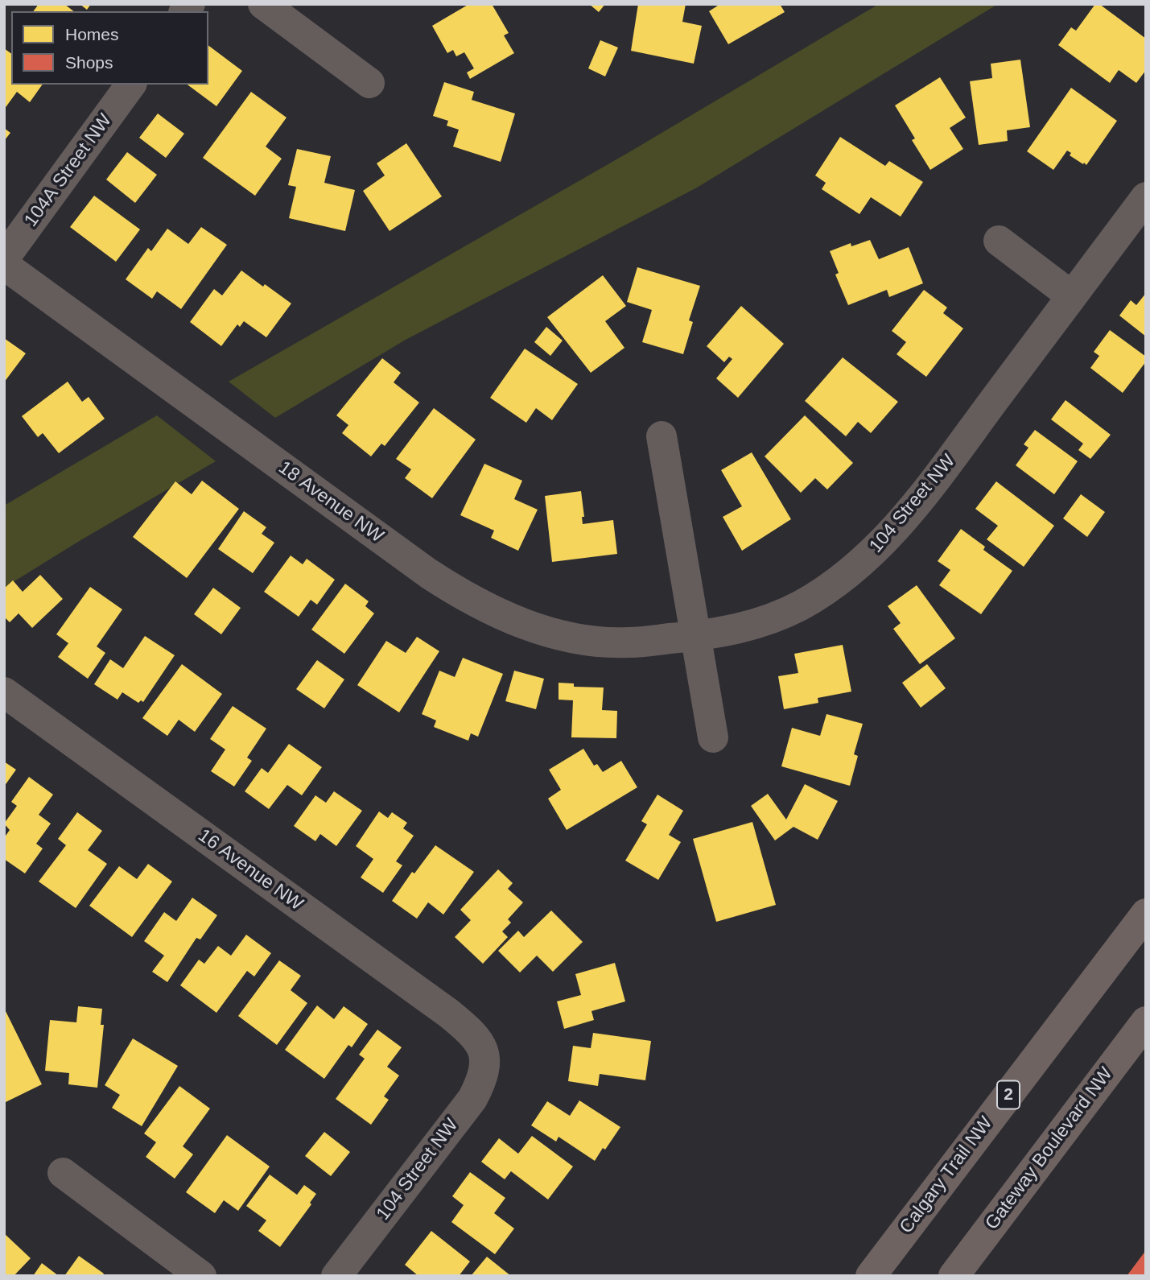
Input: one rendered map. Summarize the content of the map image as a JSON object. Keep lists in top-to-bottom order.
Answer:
{
  "streets": {
    "highway": ["2", "Gateway Boulevard NW", "Calgary Trail NW"],
    "street": [
      "104A Street NW",
      "18 Avenue NW",
      "104 Street NW",
      "16 Avenue NW"
    ]
  },
  "crossings": [
    ["18 Avenue NW", "104 Street NW"],
    ["104 Street NW", "16 Avenue NW"]
  ],
  "legend": ["Homes", "Shops"]
}
